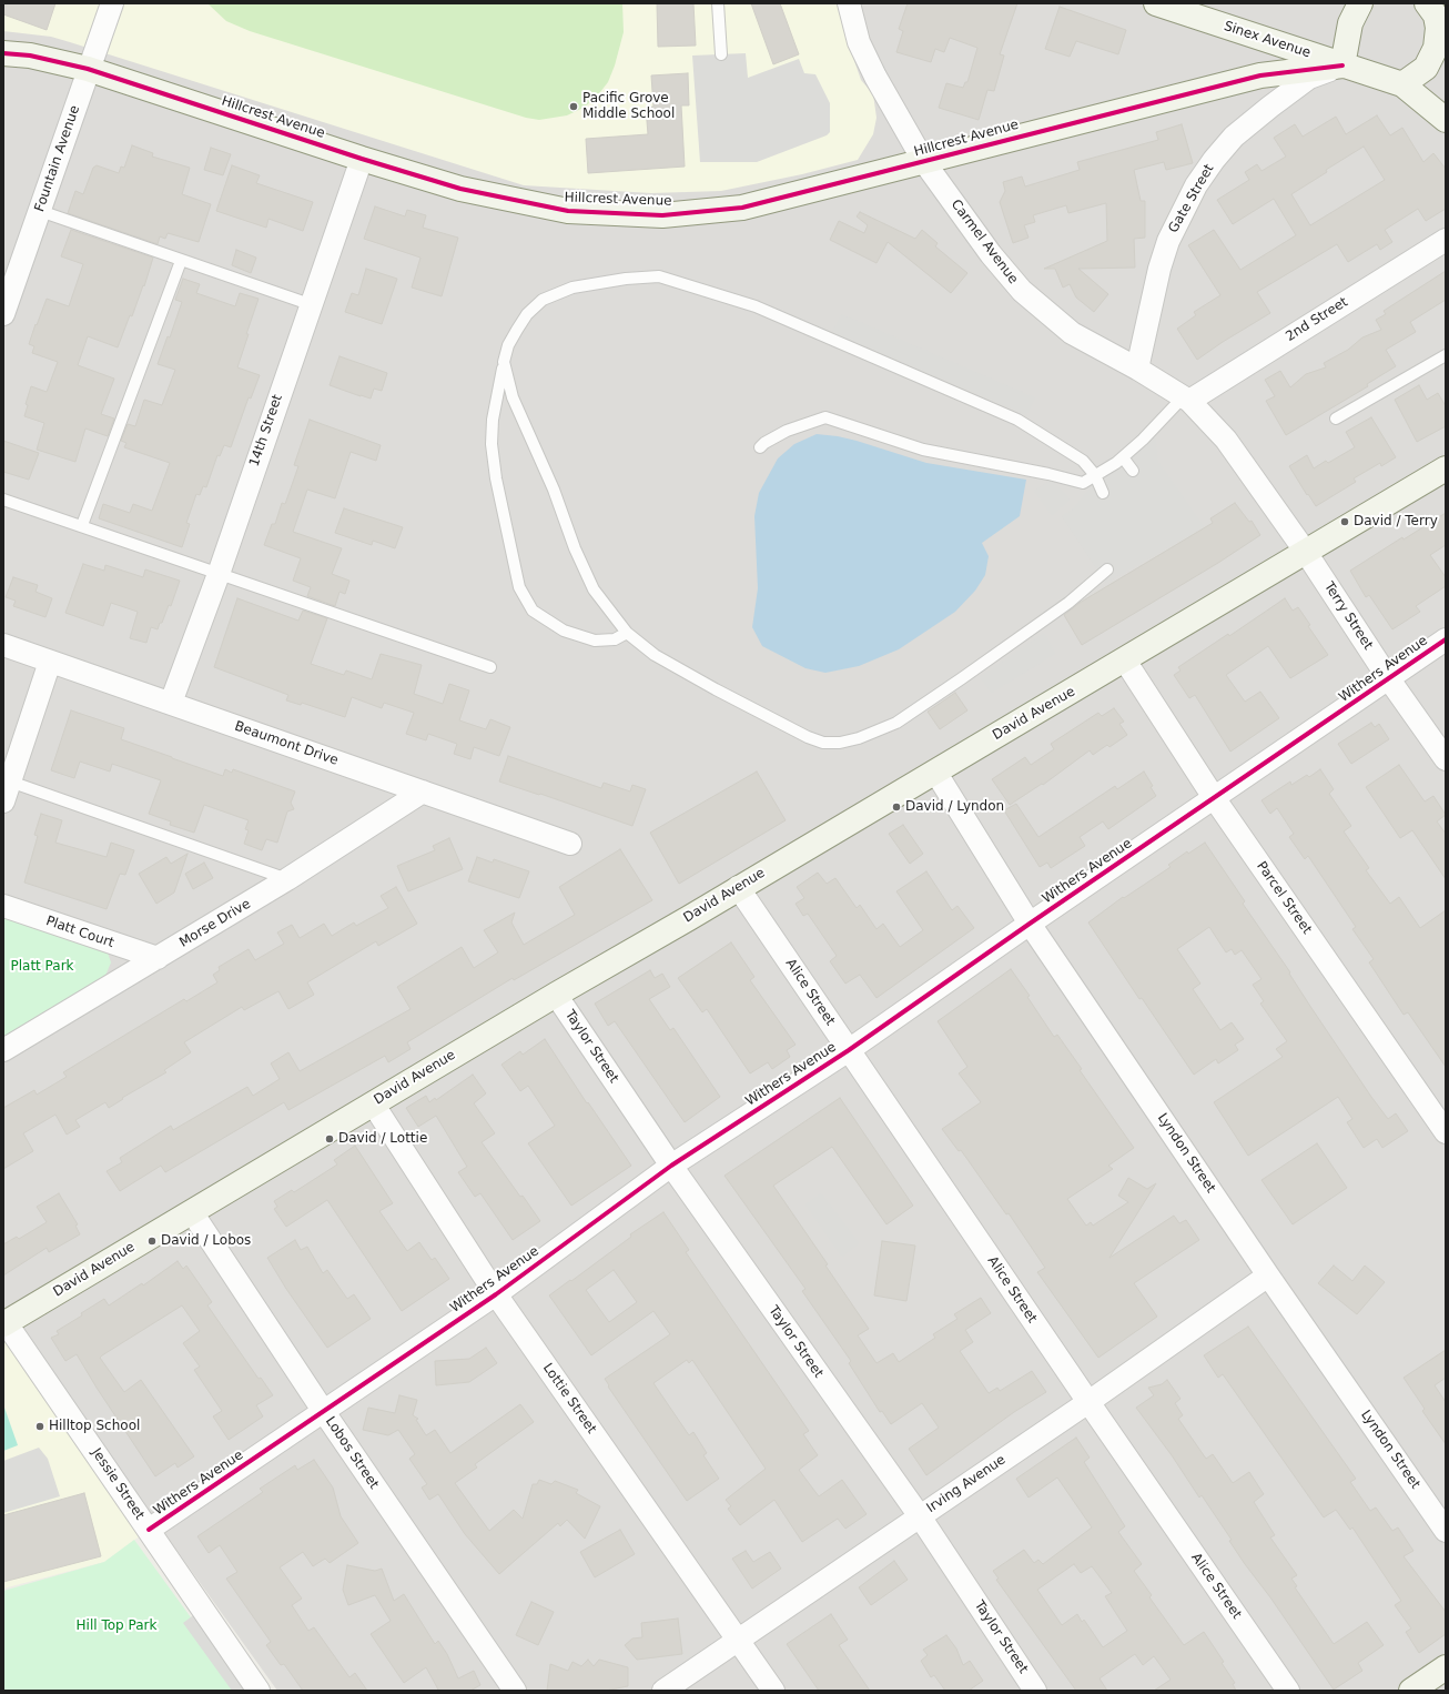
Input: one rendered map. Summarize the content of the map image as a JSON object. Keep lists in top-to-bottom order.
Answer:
{
  "streets": {
    "street": [
      "Sinex Avenue",
      "Hillcrest Avenue",
      "Fountain Avenue",
      "Gate Street",
      "Carmel Avenue",
      "2nd Street",
      "14th Street",
      "Terry Street",
      "Withers Avenue",
      "David Avenue",
      "Beaumont Drive",
      "Parcel Street",
      "Morse Drive",
      "Platt Court",
      "Alice Street",
      "Taylor Street",
      "Lyndon Street",
      "Lottie Street",
      "Lobos Street",
      "Jessie Street",
      "Irving Avenue"
    ]
  },
  "crossings": [
    ["Sinex Avenue", "Hillcrest Avenue"],
    ["Sinex Avenue", "Gate Street"],
    ["Hillcrest Avenue", "Fountain Avenue"],
    ["Hillcrest Avenue", "Gate Street"],
    ["Hillcrest Avenue", "Carmel Avenue"],
    ["Hillcrest Avenue", "14th Street"],
    ["Gate Street", "Carmel Avenue"],
    ["Carmel Avenue", "2nd Street"],
    ["Carmel Avenue", "Terry Street"],
    ["14th Street", "Beaumont Drive"],
    ["Terry Street", "Withers Avenue"],
    ["Terry Street", "David Avenue"],
    ["Withers Avenue", "Parcel Street"],
    ["Withers Avenue", "Alice Street"],
    ["Withers Avenue", "Taylor Street"],
    ["Withers Avenue", "Lyndon Street"],
    ["Withers Avenue", "Lottie Street"],
    ["Withers Avenue", "Lobos Street"],
    ["Withers Avenue", "Jessie Street"],
    ["David Avenue", "Parcel Street"],
    ["David Avenue", "Alice Street"],
    ["David Avenue", "Taylor Street"],
    ["David Avenue", "Lyndon Street"],
    ["David Avenue", "Lottie Street"],
    ["David Avenue", "Lobos Street"],
    ["David Avenue", "Jessie Street"],
    ["Beaumont Drive", "Morse Drive"],
    ["Morse Drive", "Platt Court"],
    ["Alice Street", "Irving Avenue"],
    ["Taylor Street", "Irving Avenue"],
    ["Lyndon Street", "Irving Avenue"],
    ["Lottie Street", "Irving Avenue"]
  ],
  "parks": ["Platt Park", "Hill Top Park"],
  "places": [
    "Pacific Grove Middle School",
    "David / Terry",
    "David / Lyndon",
    "David / Lottie",
    "David / Lobos",
    "Hilltop School"
  ]
}
